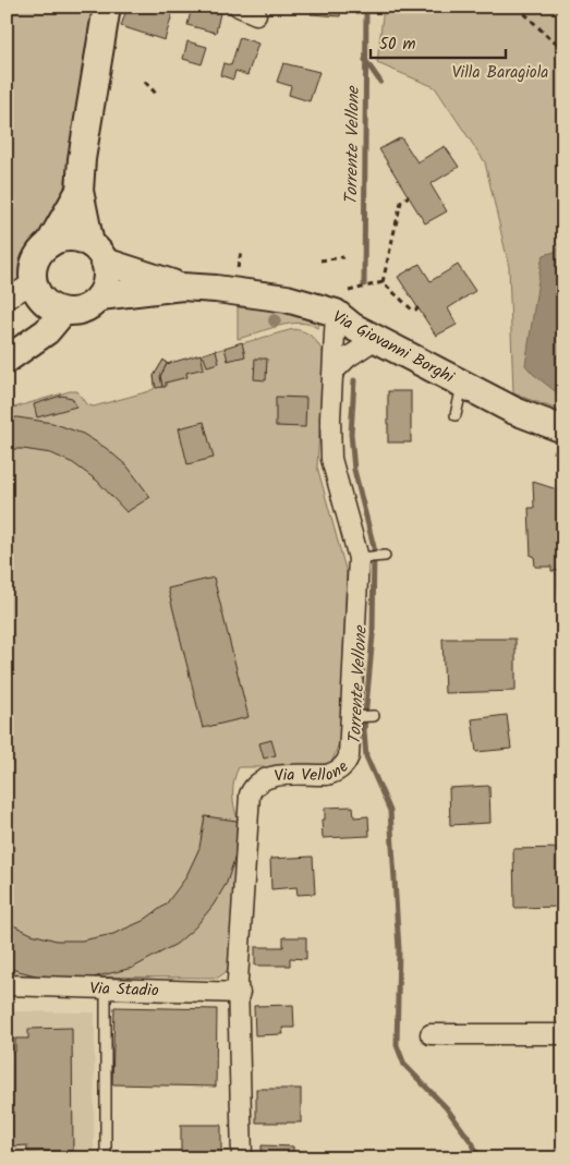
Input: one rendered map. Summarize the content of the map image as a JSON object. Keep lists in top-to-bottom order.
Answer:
{
  "streets": {
    "main road": ["Via Giovanni Borghi"],
    "street": ["Via Vellone", "Via Stadio"]
  },
  "crossings": [
    ["Via Giovanni Borghi", "Via Vellone"],
    ["Via Vellone", "Via Stadio"]
  ],
  "water": ["Torrente Vellone"],
  "parks": ["Villa Baragiola"],
  "scale_bar": "50 m"
}
